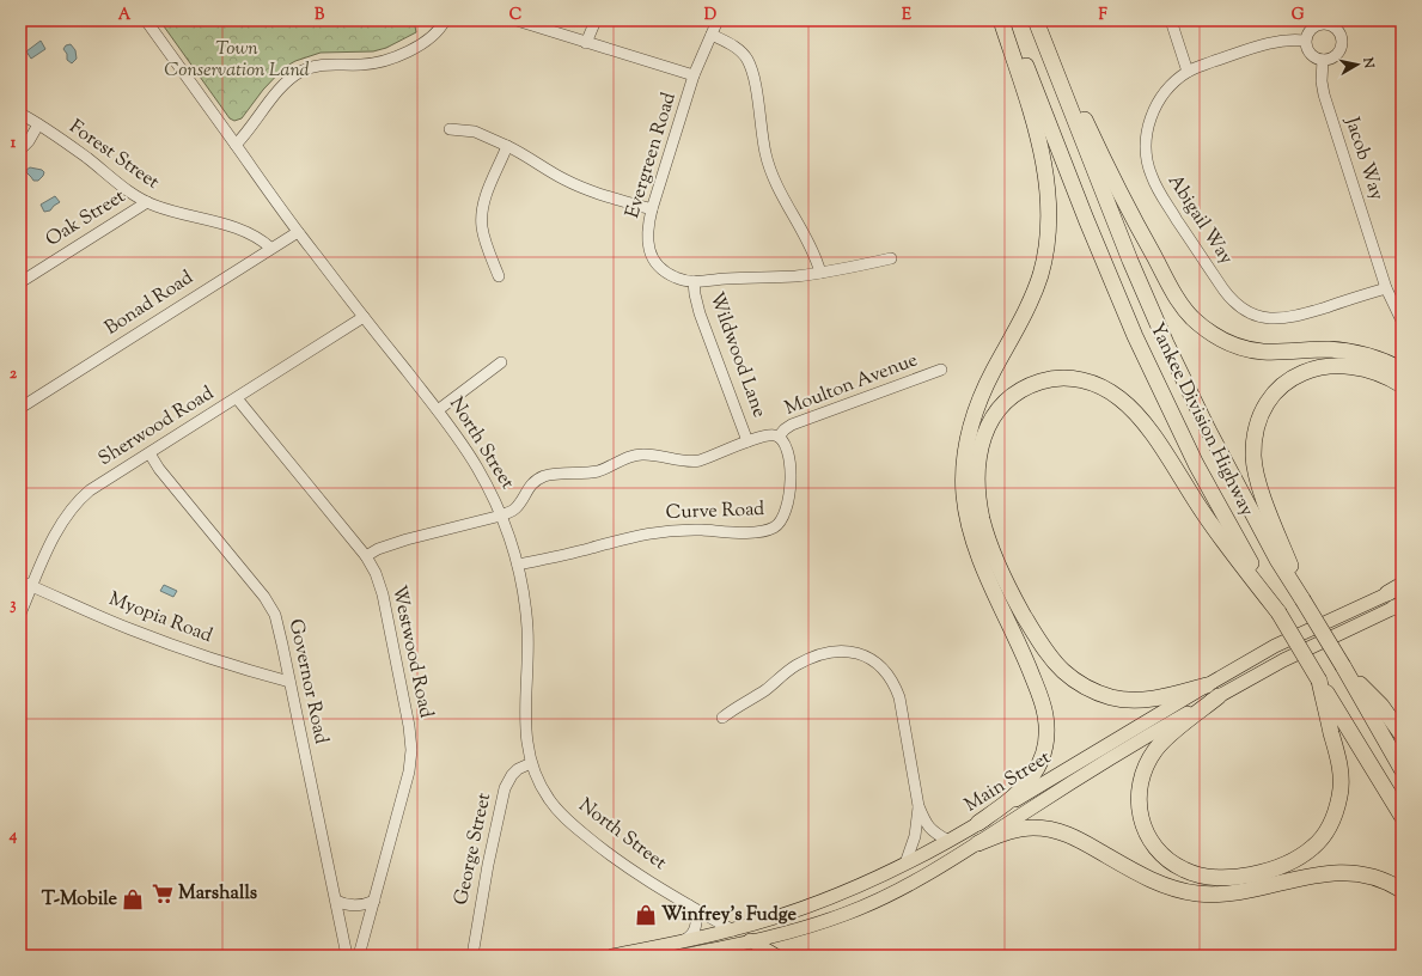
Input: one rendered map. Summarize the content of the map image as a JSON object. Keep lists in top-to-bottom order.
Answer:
{
  "streets": {
    "highway": ["Yankee Division Highway"],
    "main road": ["North Street", "Main Street"],
    "street": [
      "Forest Street",
      "Evergreen Road",
      "Jacob Way",
      "Oak Street",
      "Abigail Way",
      "Bonad Road",
      "Wildwood Lane",
      "Moulton Avenue",
      "Sherwood Road",
      "Curve Road",
      "Myopia Road",
      "Westwood Road",
      "Governor Road",
      "George Street"
    ]
  },
  "crossings": [
    ["Forest Street", "Oak Street"],
    ["Forest Street", "Bonad Road"],
    ["Evergreen Road", "Wildwood Lane"],
    ["Jacob Way", "Abigail Way"],
    ["Bonad Road", "North Street"],
    ["Moulton Avenue", "Curve Road"],
    ["Sherwood Road", "North Street"],
    ["Sherwood Road", "Myopia Road"],
    ["Sherwood Road", "Westwood Road"],
    ["Sherwood Road", "Governor Road"],
    ["North Street", "Curve Road"],
    ["North Street", "Main Street"],
    ["North Street", "George Street"],
    ["Myopia Road", "Governor Road"]
  ],
  "parks": ["Town Conservation Land"],
  "places": {
    "supermarket": ["Marshalls"],
    "shop": ["T-Mobile", "Winfrey's Fudge"]
  },
  "north": "right",
  "grid": {
    "columns": [
      "A",
      "B",
      "C",
      "D",
      "E",
      "F",
      "G"
    ],
    "rows": [
      "1",
      "2",
      "3",
      "4"
    ]
  }
}
